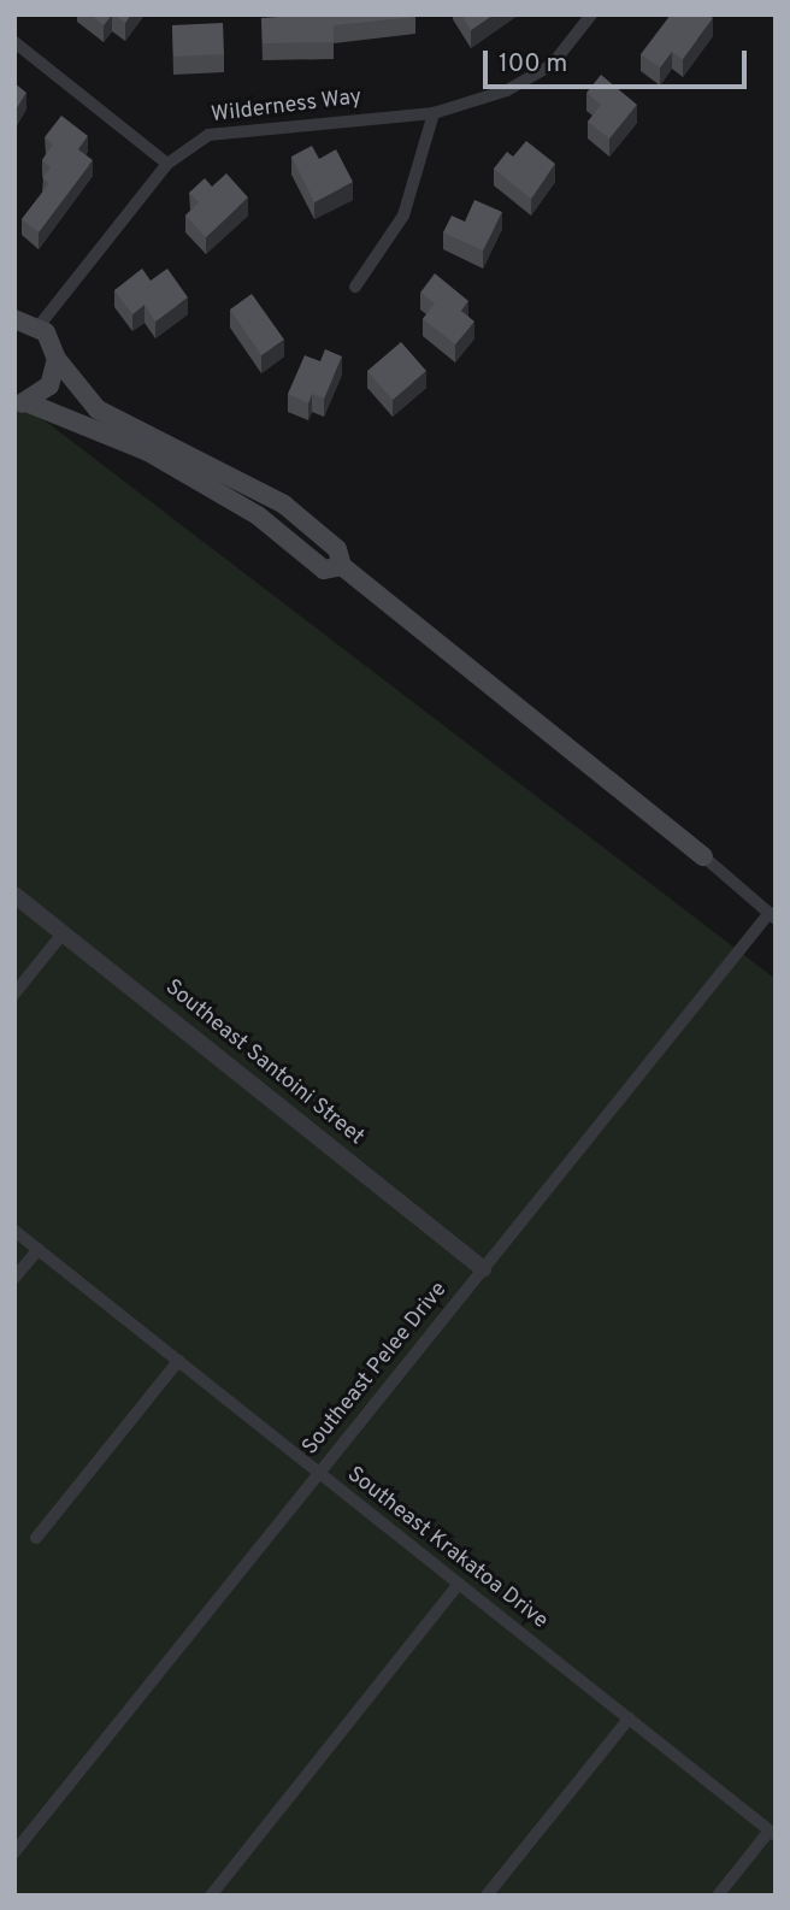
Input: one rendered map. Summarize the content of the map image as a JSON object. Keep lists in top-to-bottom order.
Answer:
{
  "streets": {
    "street": [
      "Wilderness Way",
      "Southeast Santoini Street",
      "Southeast Pelee Drive",
      "Southeast Krakatoa Drive"
    ]
  },
  "crossings": [
    ["Southeast Santoini Street", "Southeast Pelee Drive"],
    ["Southeast Pelee Drive", "Southeast Krakatoa Drive"]
  ],
  "scale_bar": "100 m"
}
